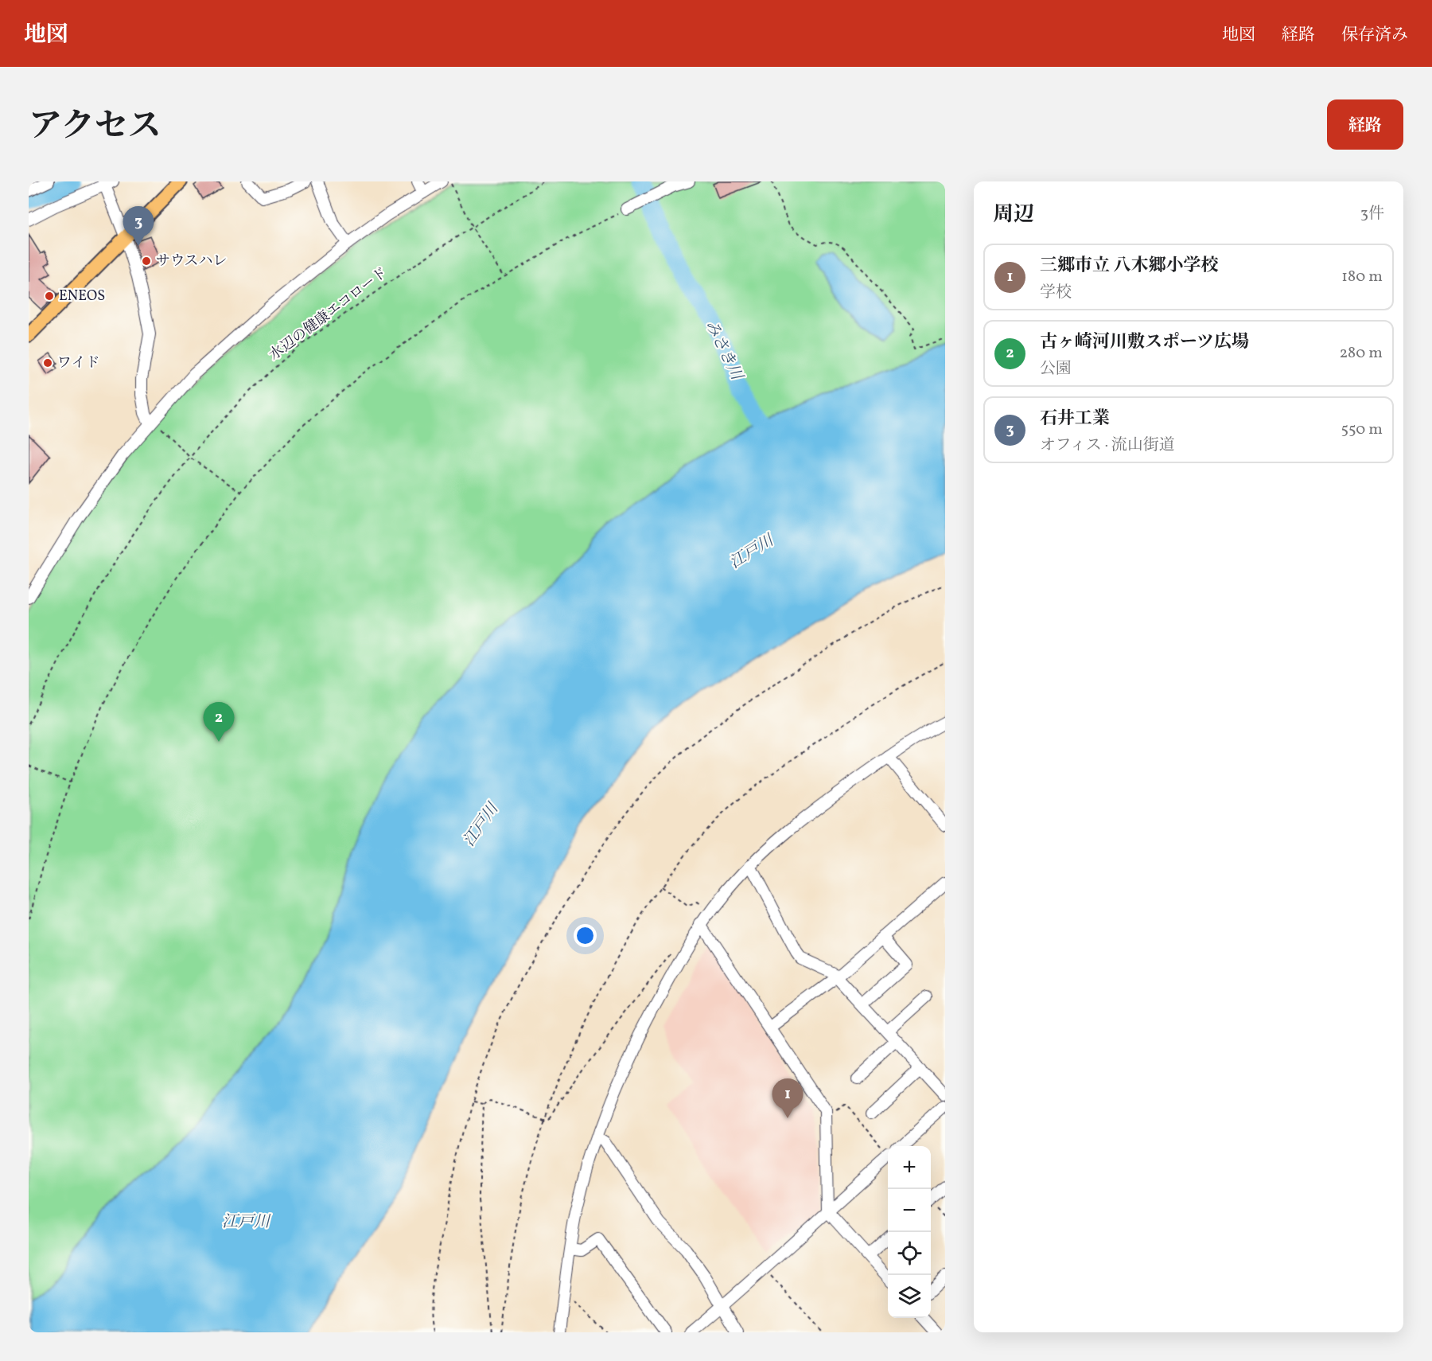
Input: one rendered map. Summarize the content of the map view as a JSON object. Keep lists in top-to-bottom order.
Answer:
{
  "streets": {
    "path": ["水辺の健康エコロード"]
  },
  "water": ["みさき川", "江戸川"],
  "places": ["サウスハレ", "ENEOS", "ワイド"],
  "page": {
    "header": "地図",
    "nav": ["地図", "経路", "保存済み"],
    "title": "アクセス",
    "buttons": "経路",
    "heading": ["周辺", "3件"],
    "pins": ["3", "2", "1"],
    "list": [
      {
        "mark": "1",
        "name": "三郷市立 八木郷小学校",
        "note": "学校",
        "value": "180 m"
      },
      {
        "mark": "2",
        "name": "古ヶ崎河川敷スポーツ広場",
        "note": "公園",
        "value": "280 m"
      },
      {
        "mark": "3",
        "name": "石井工業",
        "note": "オフィス · 流山街道",
        "value": "550 m"
      }
    ],
    "map_buttons": ["+", "−"]
  }
}
